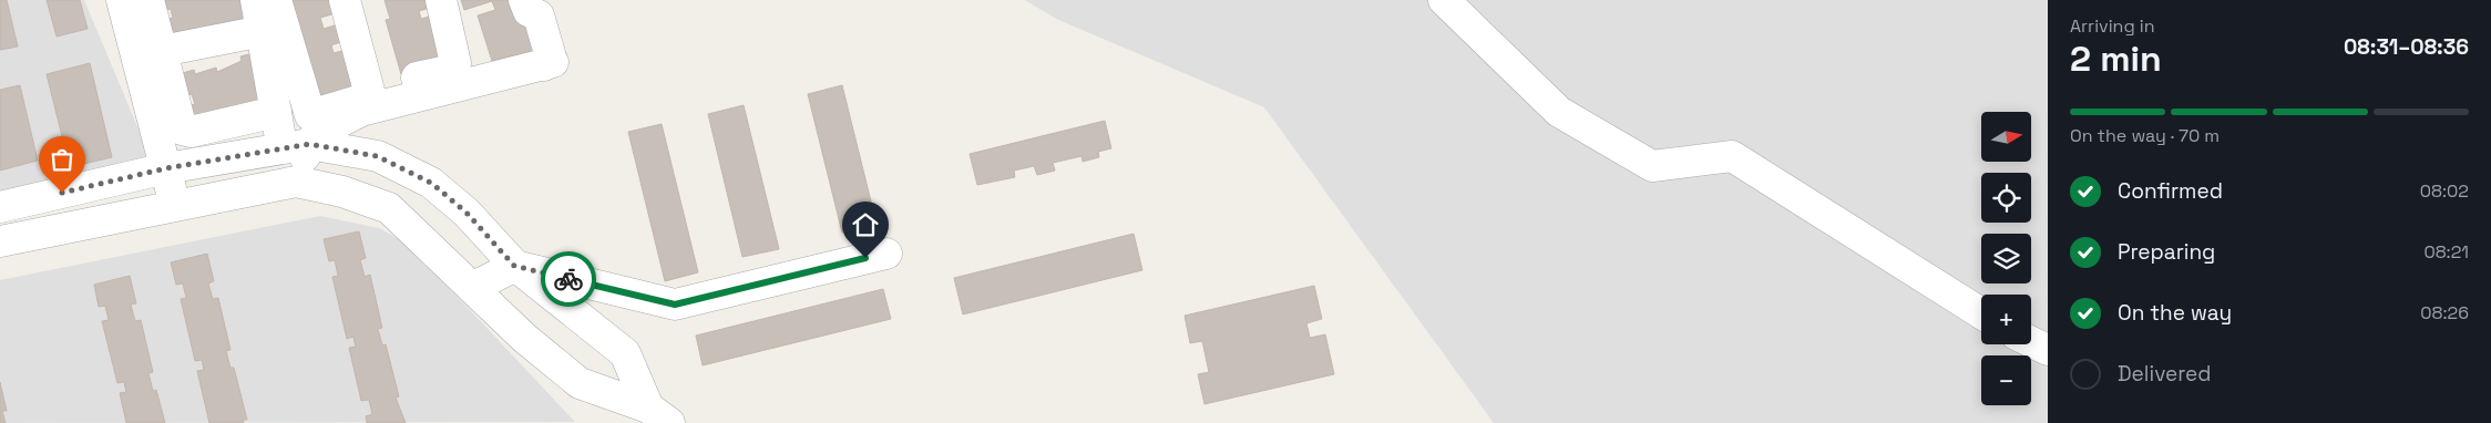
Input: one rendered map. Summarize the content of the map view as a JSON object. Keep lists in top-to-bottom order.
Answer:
{
  "north": "right",
  "page": {
    "heading": ["2 min", "Arriving in", "08:31–08:36"],
    "bar": "On the way · 70 m",
    "map_buttons": ["+", "−"],
    "list": [
      ["Confirmed", "08:02"],
      ["Preparing", "08:21"],
      ["On the way", "08:26"],
      "Delivered"
    ]
  }
}
